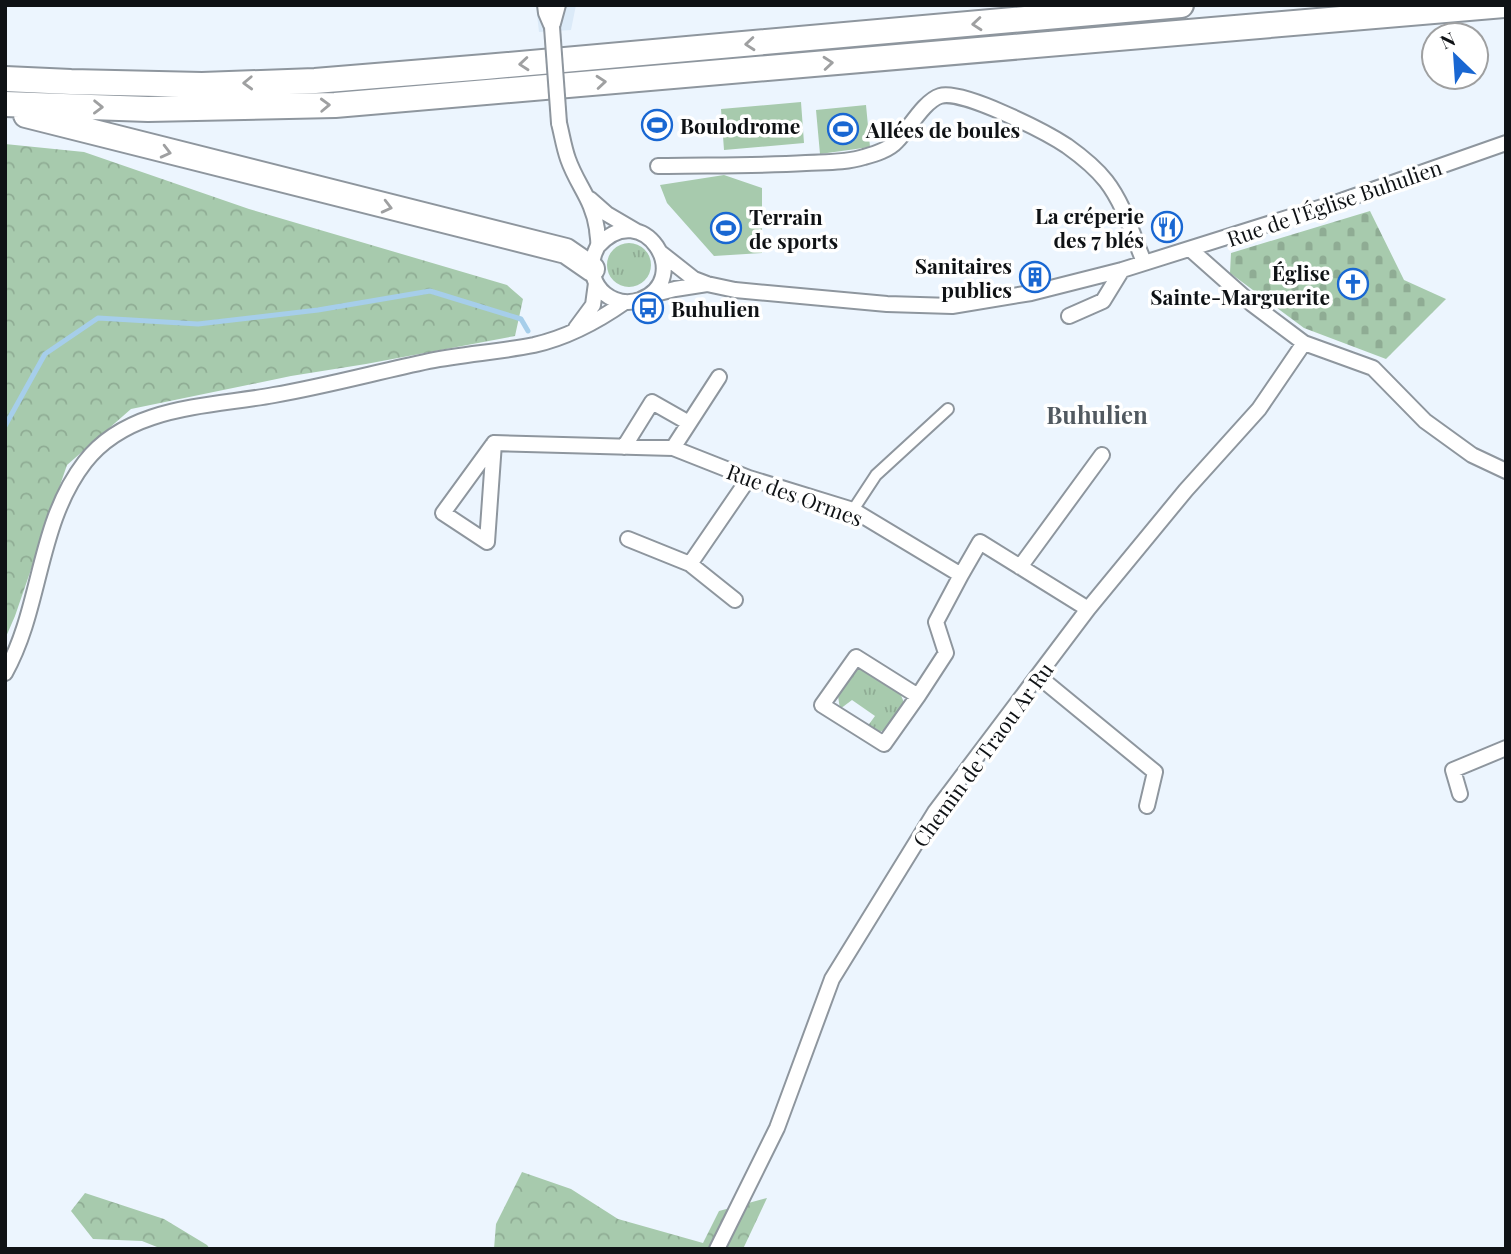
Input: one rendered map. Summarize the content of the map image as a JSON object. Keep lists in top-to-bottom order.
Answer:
{
  "streets": {
    "street": ["Rue de l'Église Buhulien", "Rue des Ormes", "Chemin de Traou Ar Ru"]
  },
  "districts": ["Buhulien"],
  "places": {
    "sports": ["Boulodrome", "Allées de boules", "Terrain de sports"],
    "restaurant": ["La créperie des 7 blés"],
    "building": ["Sanitaires publics"],
    "church": ["Église Sainte-Marguerite"],
    "bus stop": ["Buhulien"]
  },
  "north": "top left"
}
